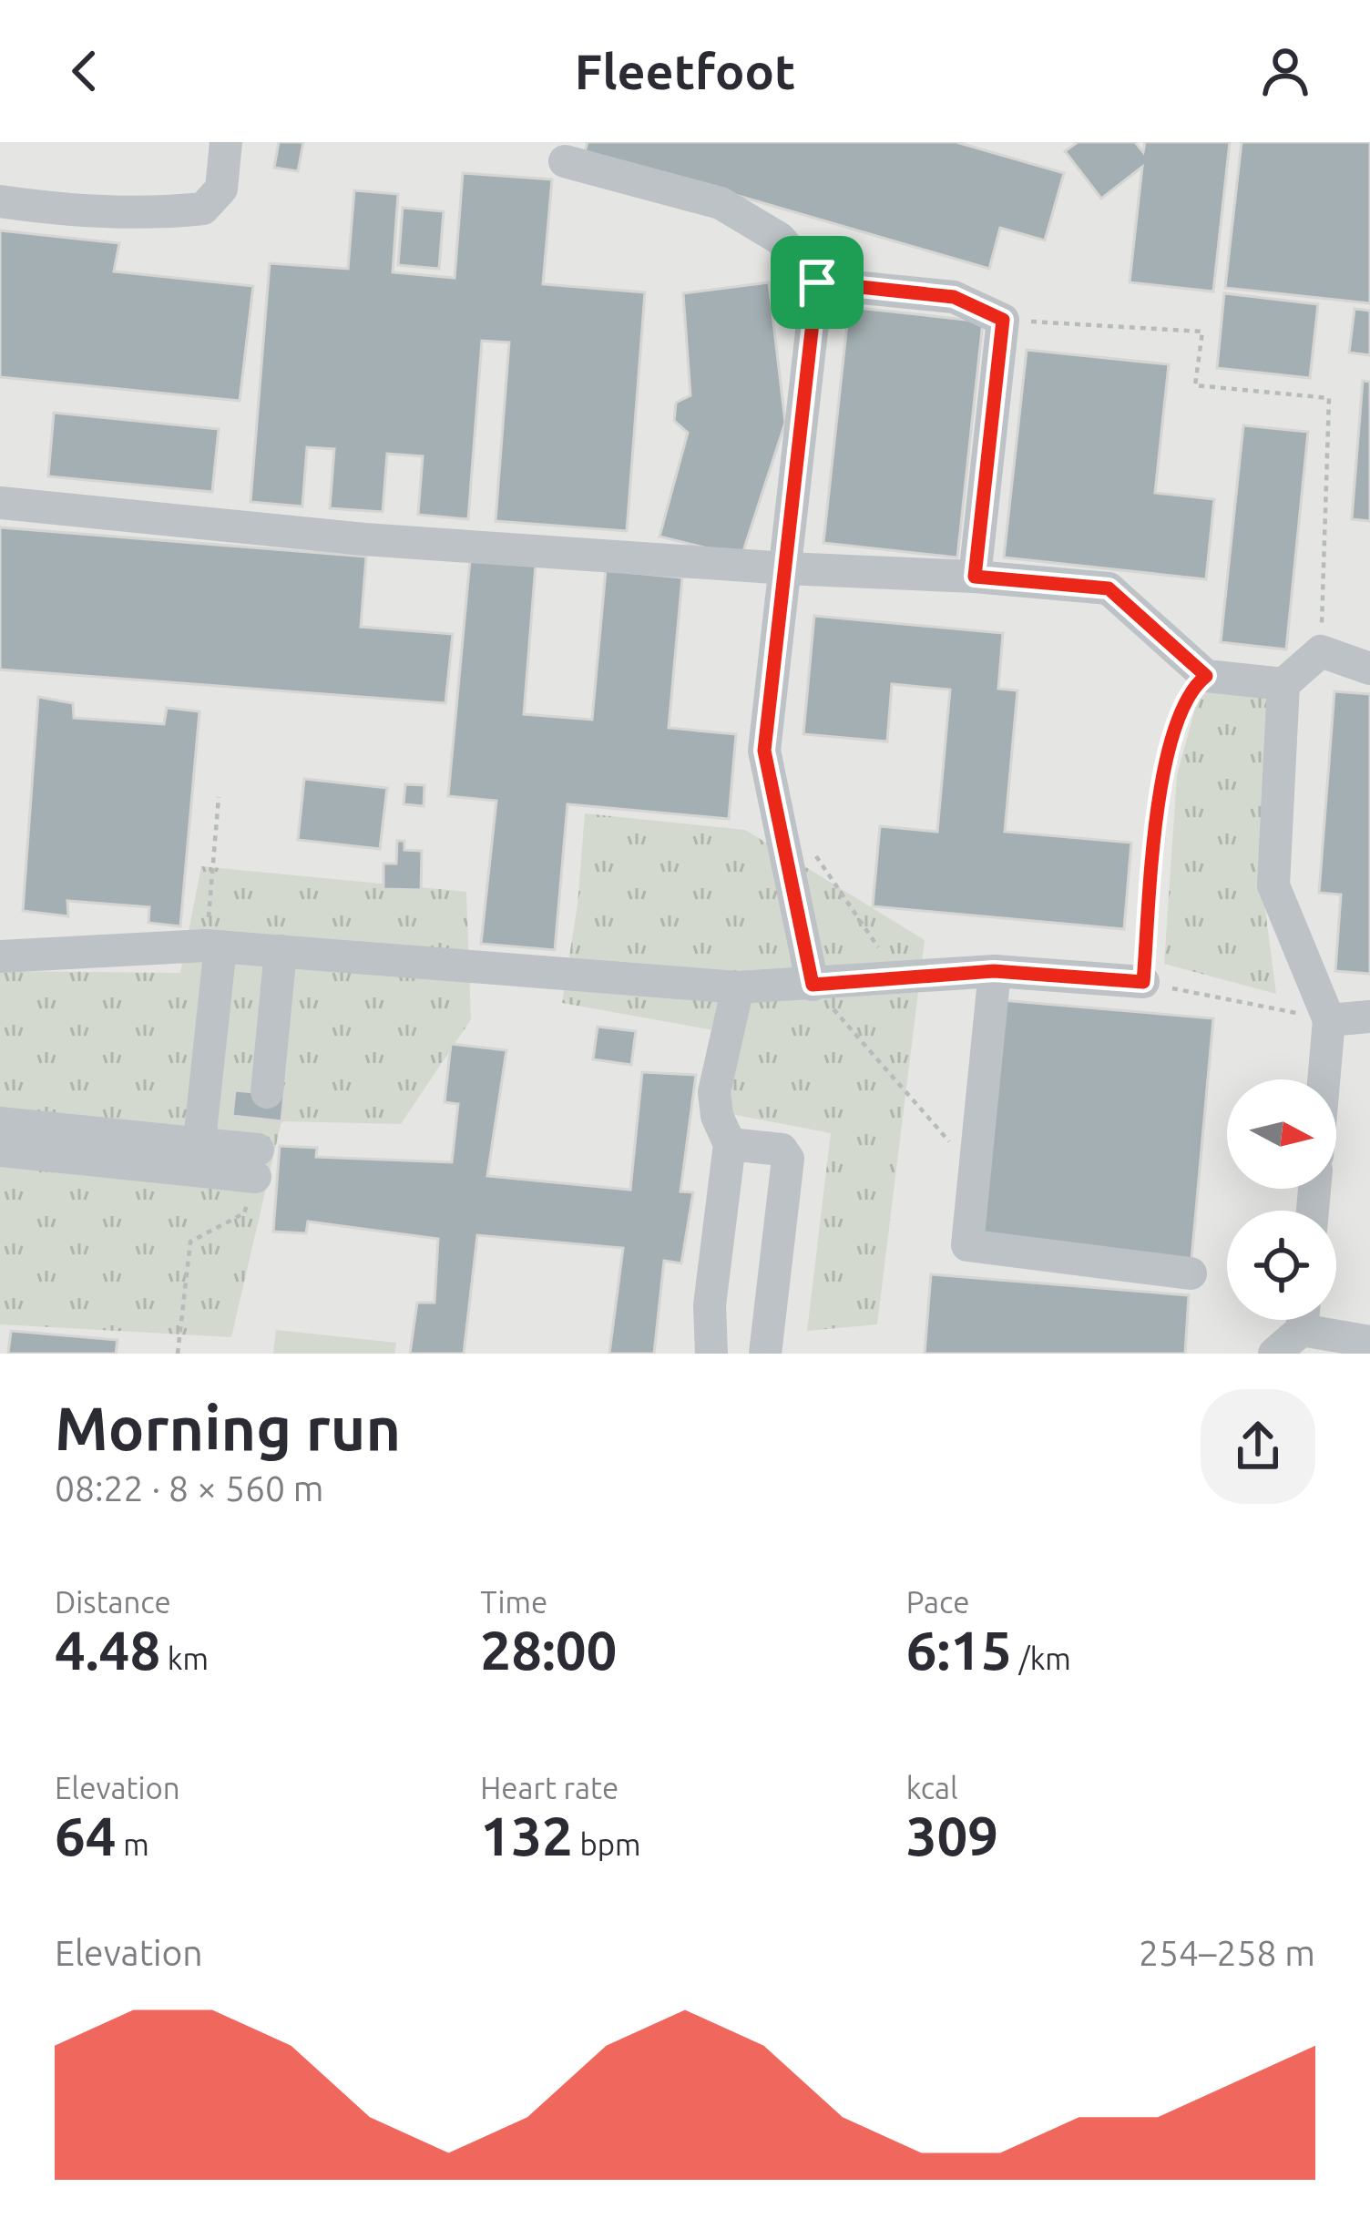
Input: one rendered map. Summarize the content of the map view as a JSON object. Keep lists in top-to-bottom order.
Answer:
{
  "north": "right",
  "page": {
    "header": "Fleetfoot",
    "heading": ["Morning run", "08:22 · 8 × 560 m"],
    "stats": [
      ["Distance", "4.48 km"],
      ["Time", "28:00"],
      ["Pace", "6:15 /km"],
      ["Elevation", "64 m"],
      ["Heart rate", "132 bpm"],
      ["kcal", "309"]
    ],
    "chart": ["Elevation", "254–258 m"]
  }
}
